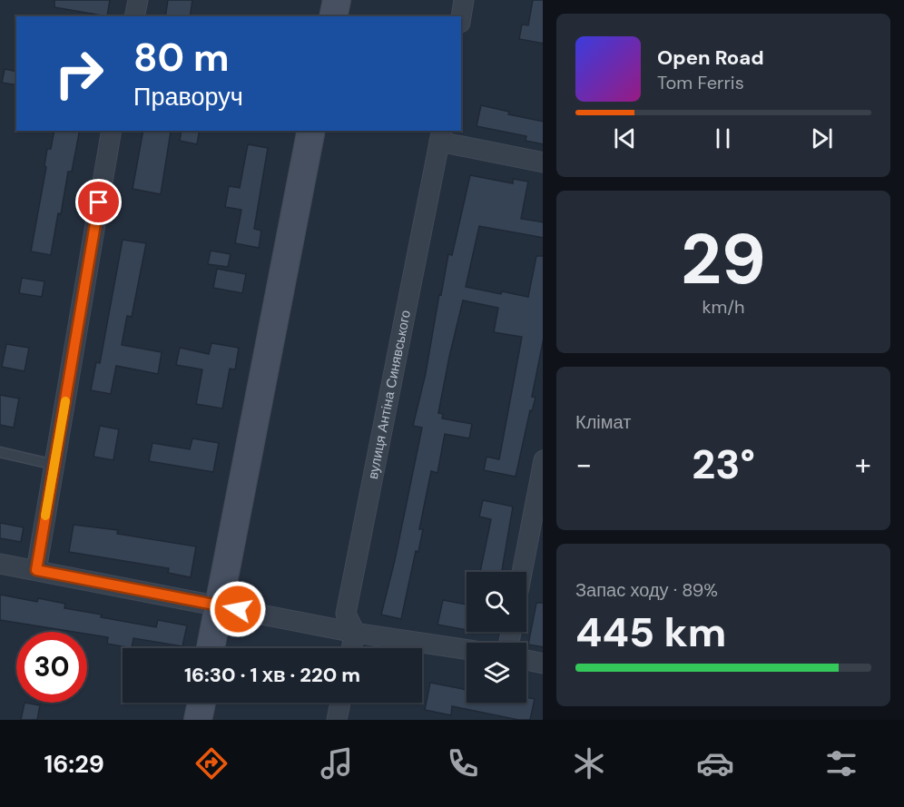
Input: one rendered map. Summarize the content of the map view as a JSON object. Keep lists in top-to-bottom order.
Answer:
{
  "streets": {
    "street": ["вулиця Антіна Синявського"]
  },
  "page": {
    "turn": ["80 m", "Праворуч"],
    "song": ["Open Road", "Tom Ferris"],
    "tile": [
      ["29", "km/h"],
      "Клімат",
      ["Запас ходу · 89%", "445 km"]
    ],
    "heat": ["−", "23°", "+"],
    "limit": "30",
    "trip": "16:30 · 1 хв · 220 m",
    "tabs": "16:29"
  }
}
